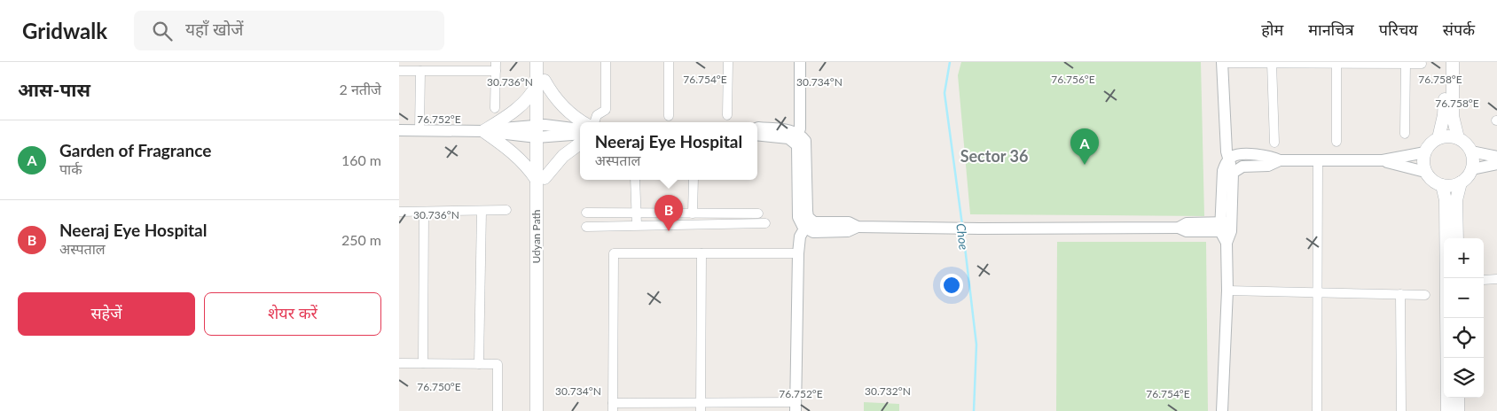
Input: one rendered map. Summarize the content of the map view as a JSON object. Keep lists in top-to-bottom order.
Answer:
{
  "streets": {
    "main road": ["Udyan Path"]
  },
  "districts": ["Sector 36"],
  "water": ["Choe"],
  "page": {
    "header": "Gridwalk",
    "search": "यहाँ खोजें",
    "nav": [
      "होम",
      "मानचित्र",
      "परिचय",
      "संपर्क"
    ],
    "heading": ["आस-पास", "2 नतीजे"],
    "list": [
      {
        "mark": "A",
        "name": "Garden of Fragrance",
        "note": "पार्क",
        "value": "160 m"
      },
      {
        "mark": "B",
        "name": "Neeraj Eye Hospital",
        "note": "अस्पताल",
        "value": "250 m"
      }
    ],
    "popup": ["Neeraj Eye Hospital", "अस्पताल"],
    "pins": ["A", "B"],
    "map_buttons": ["+", "−"],
    "buttons": ["सहेजें", "शेयर करें"]
  },
  "coordinates": [
    "76.758°E",
    "76.754°E",
    "76.756°E",
    "30.736°N",
    "30.734°N",
    "76.752°E",
    "76.750°E",
    "30.732°N"
  ]
}
